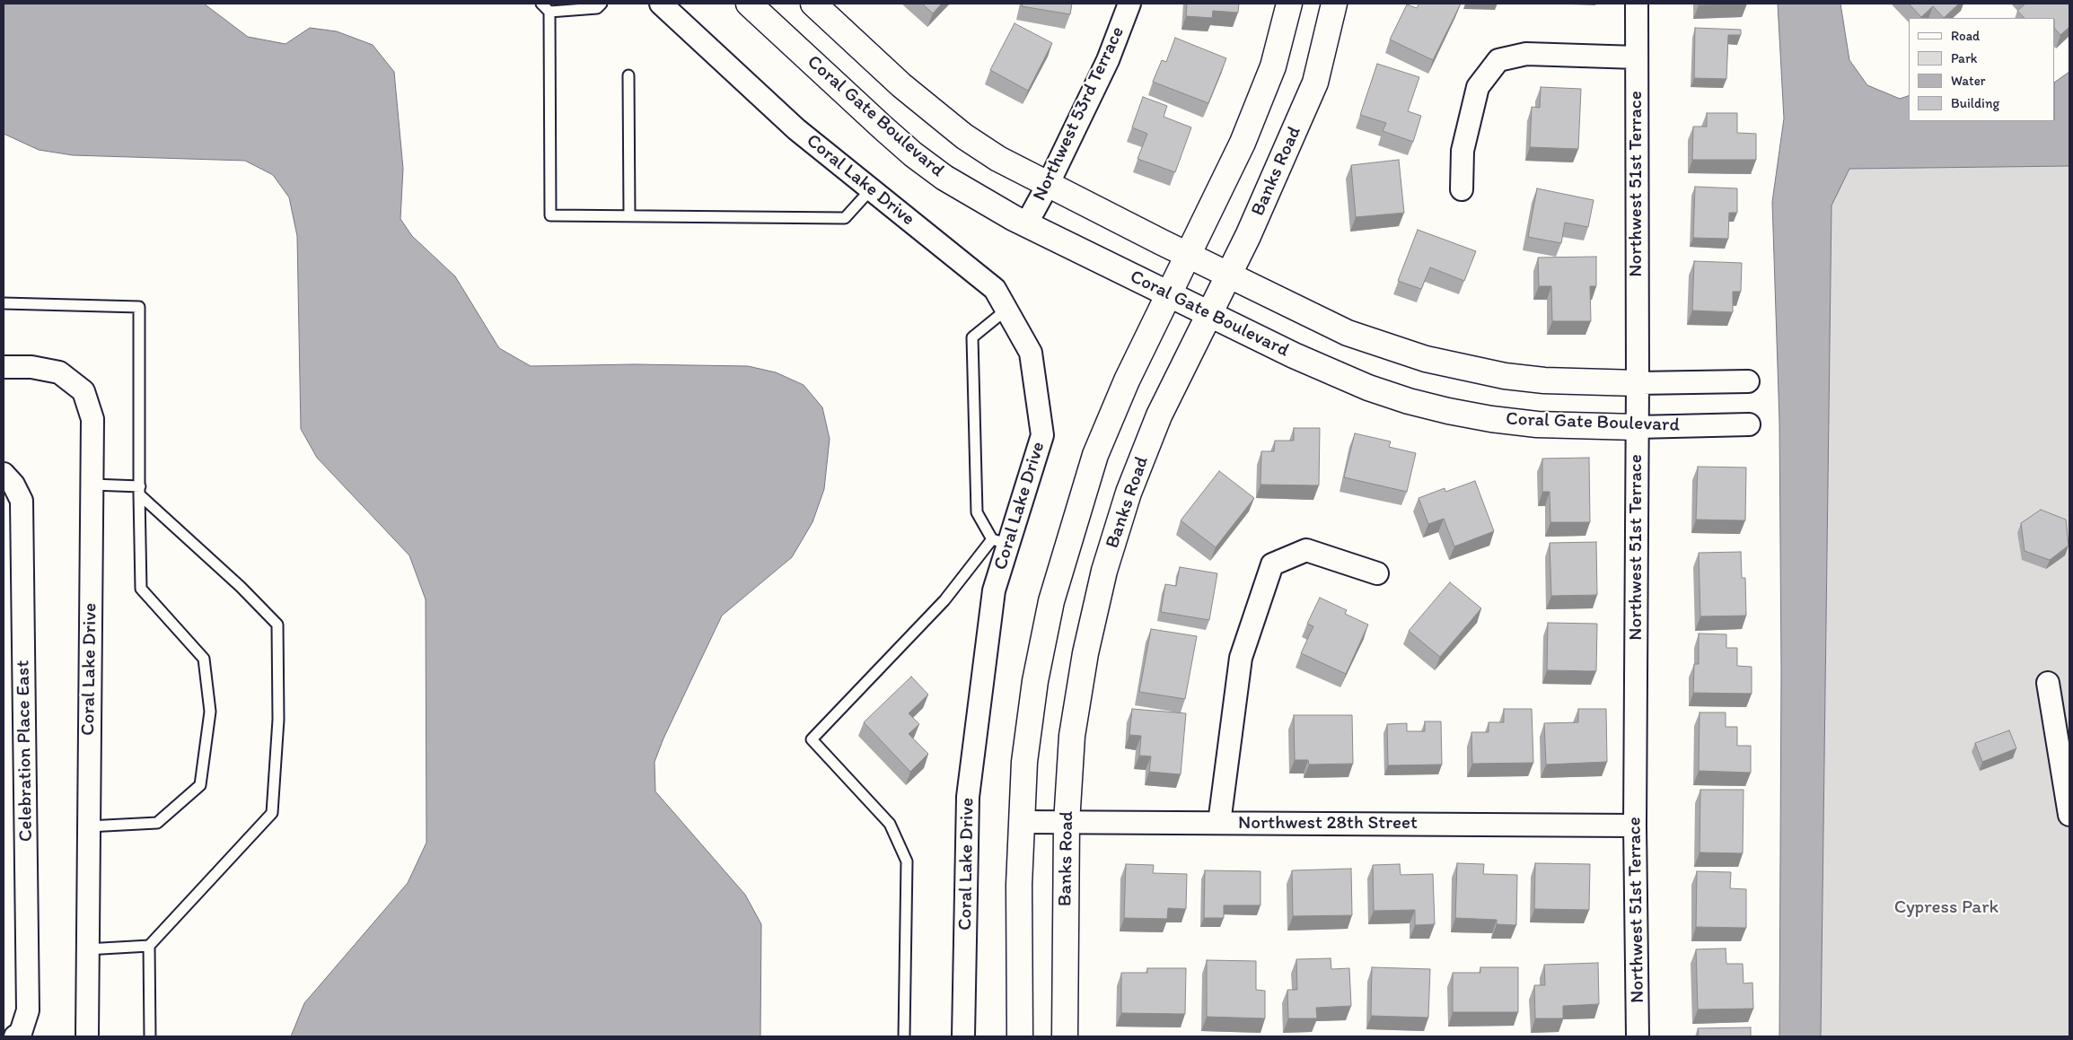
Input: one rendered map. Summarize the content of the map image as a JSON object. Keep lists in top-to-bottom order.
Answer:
{
  "streets": {
    "street": [
      "Northwest 53rd Terrace",
      "Coral Gate Boulevard",
      "Banks Road",
      "Coral Lake Drive",
      "Northwest 51st Terrace",
      "Celebration Place East",
      "Northwest 28th Street"
    ]
  },
  "crossings": [
    ["Northwest 53rd Terrace", "Coral Gate Boulevard"],
    ["Coral Gate Boulevard", "Banks Road"],
    ["Coral Gate Boulevard", "Northwest 51st Terrace"],
    ["Banks Road", "Northwest 28th Street"],
    ["Northwest 51st Terrace", "Northwest 28th Street"]
  ],
  "parks": ["Cypress Park"],
  "legend": [
    "Road",
    "Park",
    "Water",
    "Building"
  ]
}
